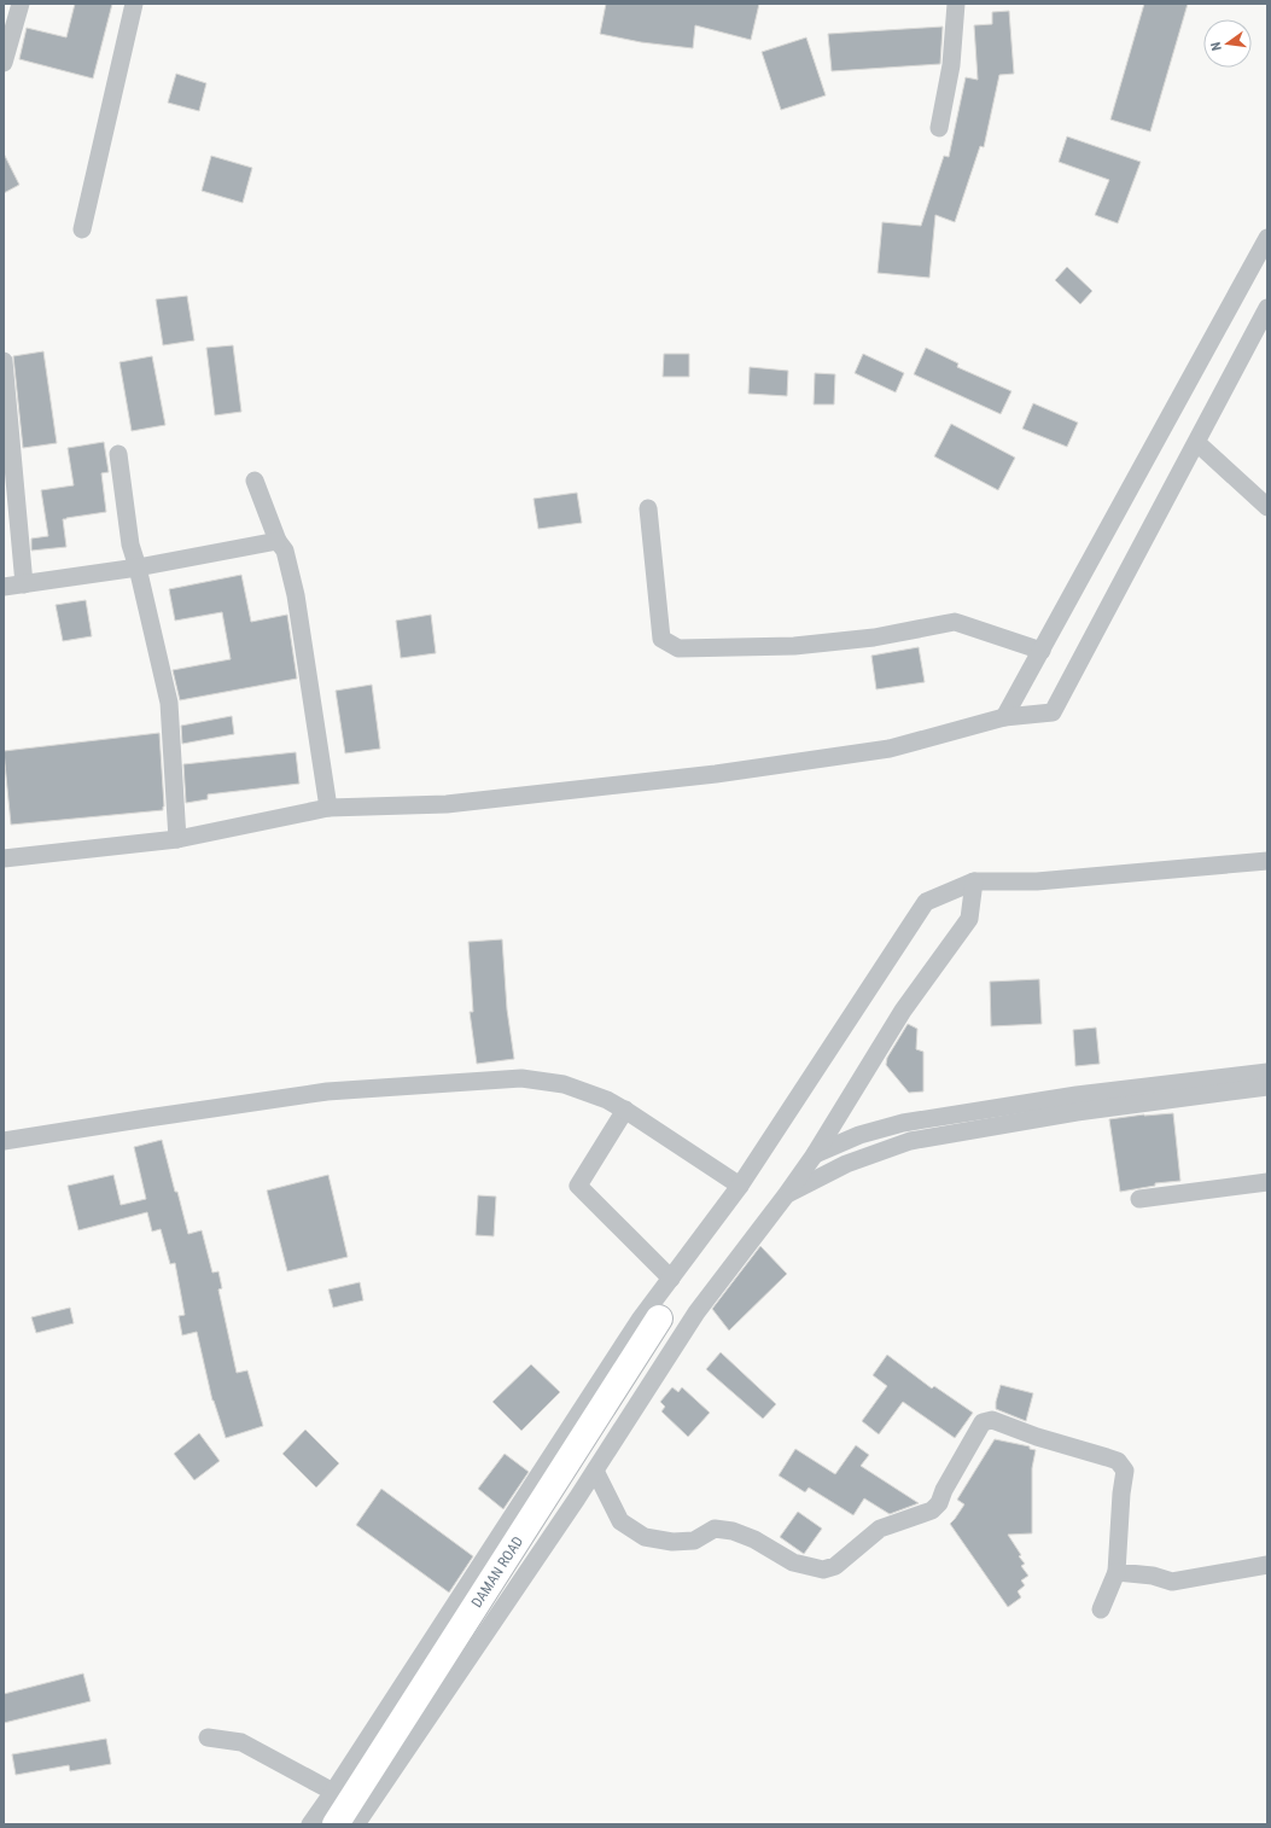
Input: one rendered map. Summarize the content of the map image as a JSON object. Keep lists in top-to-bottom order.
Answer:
{
  "streets": {
    "main road": ["DAMAN ROAD"]
  },
  "north": "left"
}
